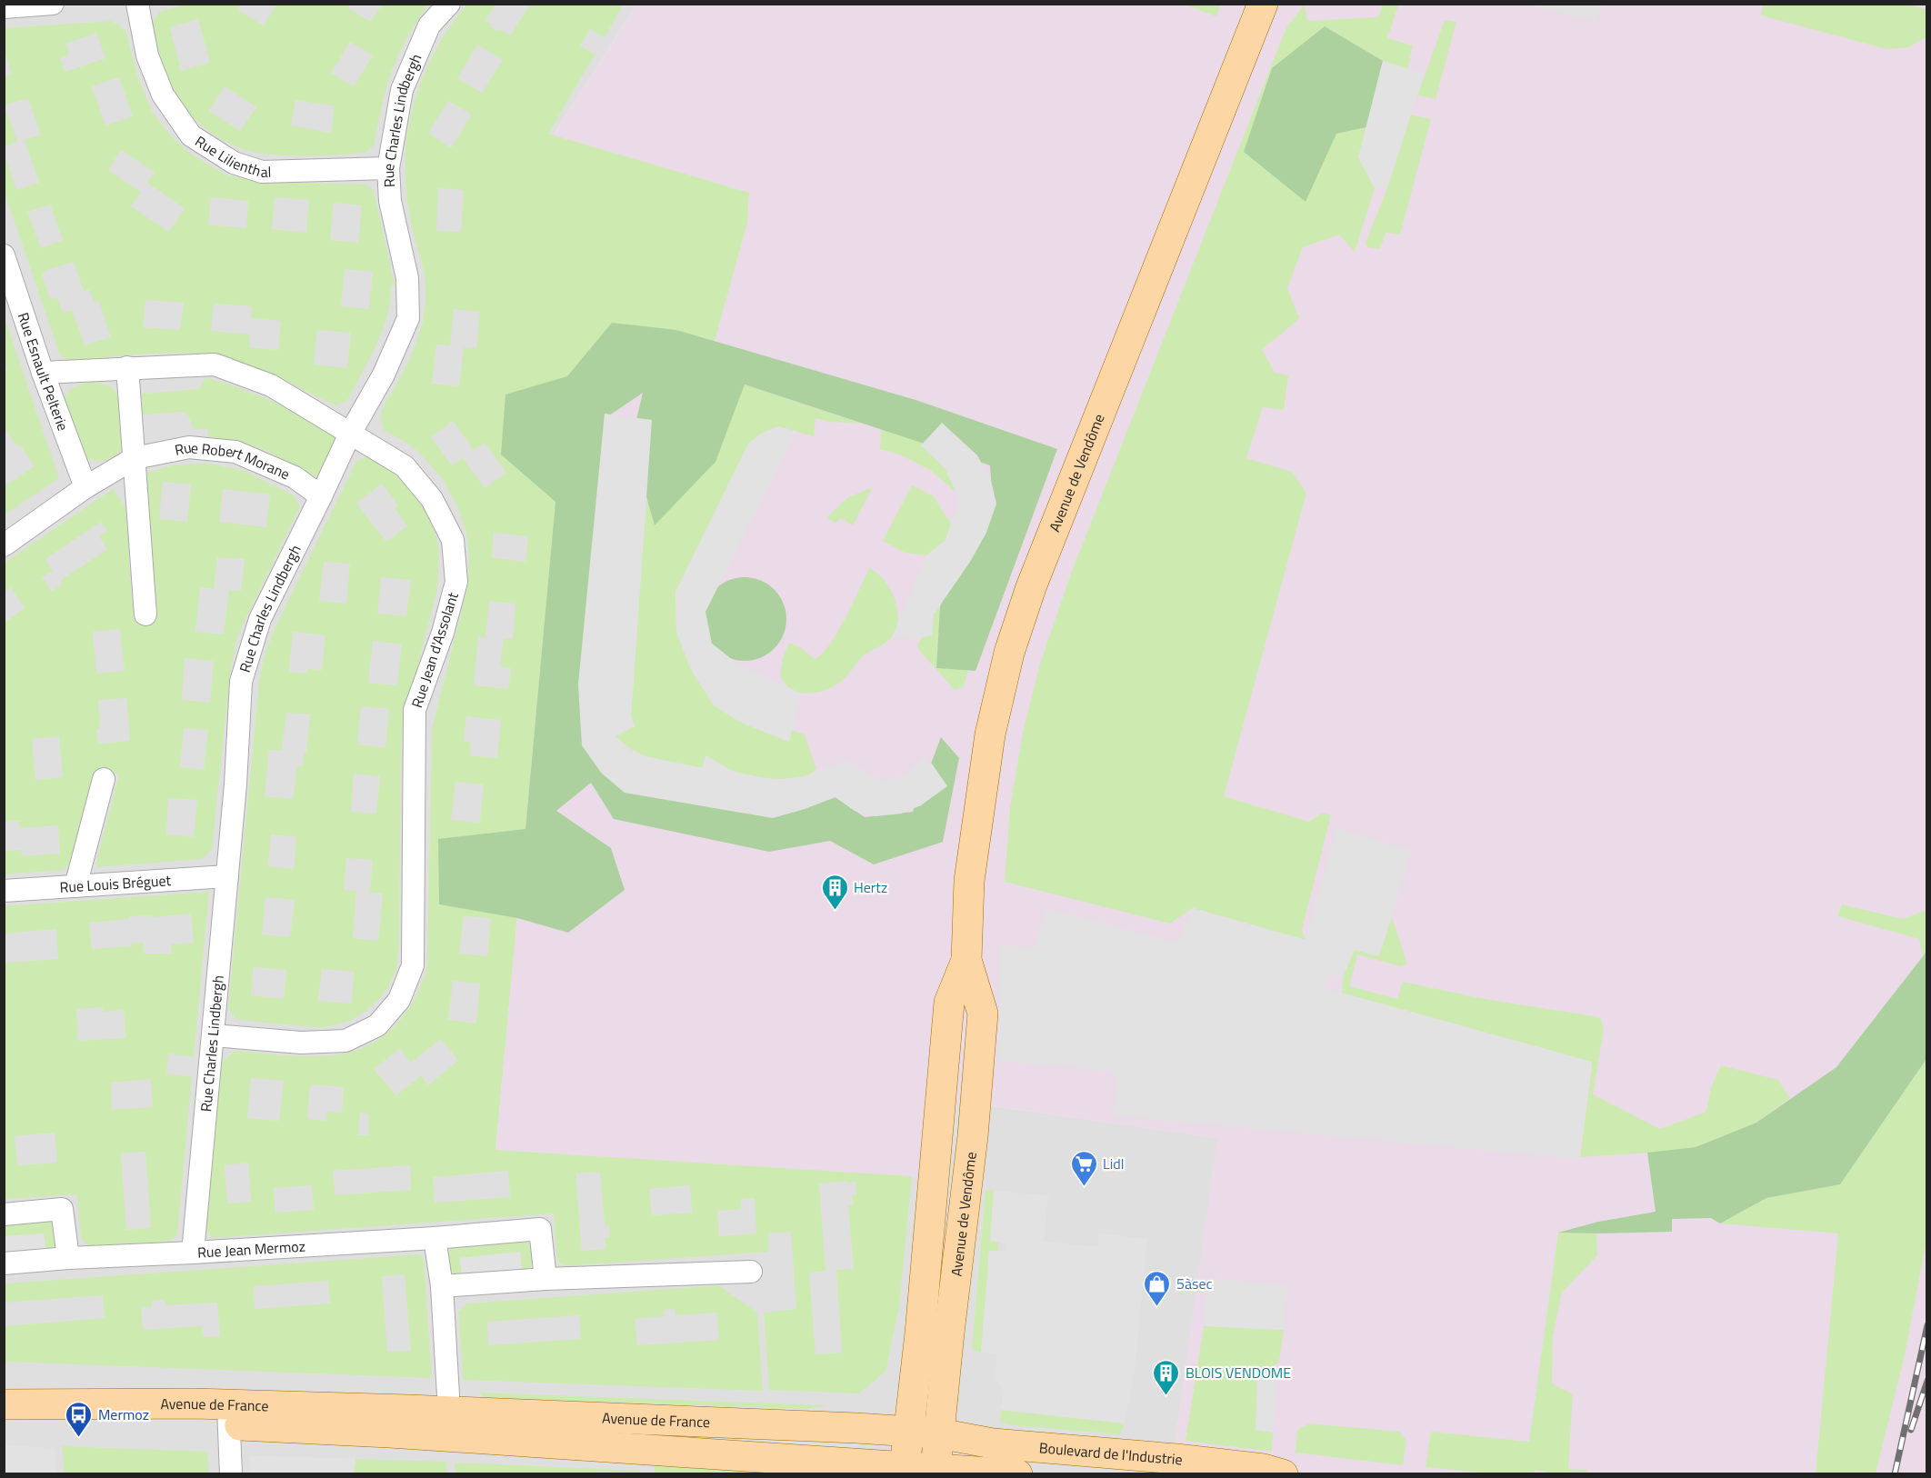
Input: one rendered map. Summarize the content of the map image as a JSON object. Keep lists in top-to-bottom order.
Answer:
{
  "streets": {
    "main road": ["Avenue de Vendôme", "Avenue de France", "Boulevard de l'Industrie"],
    "street": [
      "Rue Charles Lindbergh",
      "Rue Lilienthal",
      "Rue Esnault Pelterie",
      "Rue Robert Morane",
      "Rue Jean d'Assolant",
      "Rue Louis Bréguet",
      "Rue Jean Mermoz"
    ]
  },
  "crossings": [
    ["Rue Charles Lindbergh", "Rue Lilienthal"],
    ["Rue Charles Lindbergh", "Rue Robert Morane"],
    ["Rue Charles Lindbergh", "Rue Jean d'Assolant"],
    ["Rue Charles Lindbergh", "Rue Louis Bréguet"],
    ["Rue Charles Lindbergh", "Rue Jean Mermoz"],
    ["Rue Esnault Pelterie", "Rue Robert Morane"],
    ["Rue Esnault Pelterie", "Rue Jean d'Assolant"],
    ["Avenue de Vendôme", "Avenue de France"],
    ["Avenue de Vendôme", "Boulevard de l'Industrie"],
    ["Avenue de France", "Boulevard de l'Industrie"]
  ],
  "places": {
    "building": ["Hertz", "BLOIS VENDOME"],
    "supermarket": ["Lidl"],
    "shop": ["5àsec"],
    "bus stop": ["Mermoz"]
  }
}
